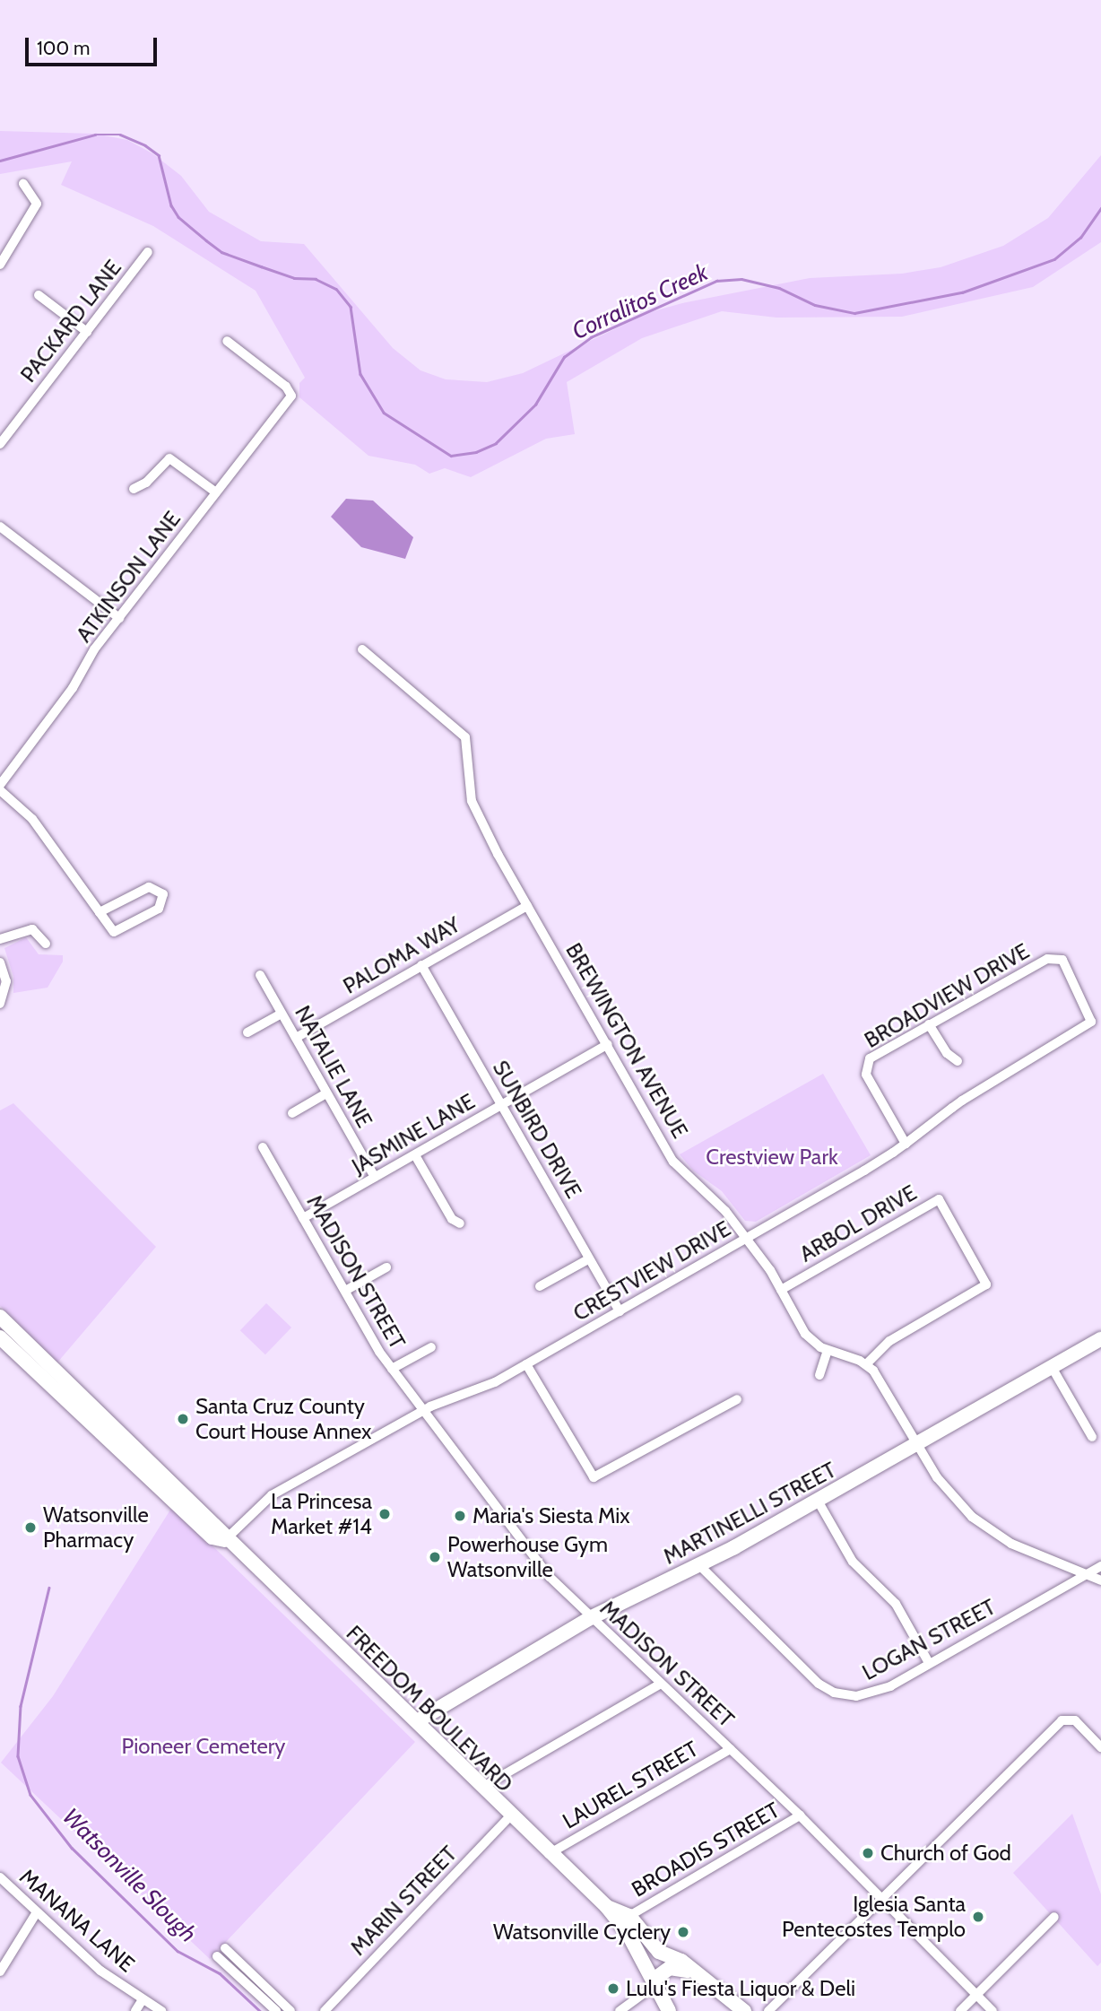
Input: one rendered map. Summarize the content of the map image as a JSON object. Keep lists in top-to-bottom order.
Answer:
{
  "streets": {
    "main road": ["MARTINELLI STREET", "FREEDOM BOULEVARD"],
    "street": [
      "PACKARD LANE",
      "ATKINSON LANE",
      "PALOMA WAY",
      "BROADVIEW DRIVE",
      "BREWINGTON AVENUE",
      "NATALIE LANE",
      "SUNBIRD DRIVE",
      "JASMINE LANE",
      "ARBOL DRIVE",
      "CRESTVIEW DRIVE",
      "MADISON STREET",
      "LOGAN STREET",
      "LAUREL STREET",
      "BROADIS STREET",
      "MARIN STREET",
      "MANANA LANE"
    ]
  },
  "crossings": [
    ["PALOMA WAY", "BREWINGTON AVENUE"],
    ["PALOMA WAY", "NATALIE LANE"],
    ["PALOMA WAY", "SUNBIRD DRIVE"],
    ["BROADVIEW DRIVE", "CRESTVIEW DRIVE"],
    ["BREWINGTON AVENUE", "JASMINE LANE"],
    ["BREWINGTON AVENUE", "ARBOL DRIVE"],
    ["BREWINGTON AVENUE", "CRESTVIEW DRIVE"],
    ["NATALIE LANE", "JASMINE LANE"],
    ["SUNBIRD DRIVE", "JASMINE LANE"],
    ["SUNBIRD DRIVE", "CRESTVIEW DRIVE"],
    ["JASMINE LANE", "MADISON STREET"],
    ["CRESTVIEW DRIVE", "MADISON STREET"],
    ["CRESTVIEW DRIVE", "FREEDOM BOULEVARD"],
    ["MADISON STREET", "MARTINELLI STREET"],
    ["MADISON STREET", "LAUREL STREET"],
    ["MADISON STREET", "BROADIS STREET"],
    ["MARTINELLI STREET", "LOGAN STREET"],
    ["MARTINELLI STREET", "FREEDOM BOULEVARD"],
    ["FREEDOM BOULEVARD", "LAUREL STREET"],
    ["FREEDOM BOULEVARD", "BROADIS STREET"],
    ["FREEDOM BOULEVARD", "MARIN STREET"]
  ],
  "water": ["Corralitos Creek", "Watsonville Slough"],
  "parks": ["Crestview Park", "Pioneer Cemetery"],
  "places": [
    "Santa Cruz County Court House Annex",
    "La Princesa Market #14",
    "Maria's Siesta Mix",
    "Watsonville Pharmacy",
    "Powerhouse Gym Watsonville",
    "Church of God",
    "Iglesia Santa Pentecostes Templo",
    "Watsonville Cyclery",
    "Lulu's Fiesta Liquor & Deli"
  ],
  "scale_bar": "100 m"
}
